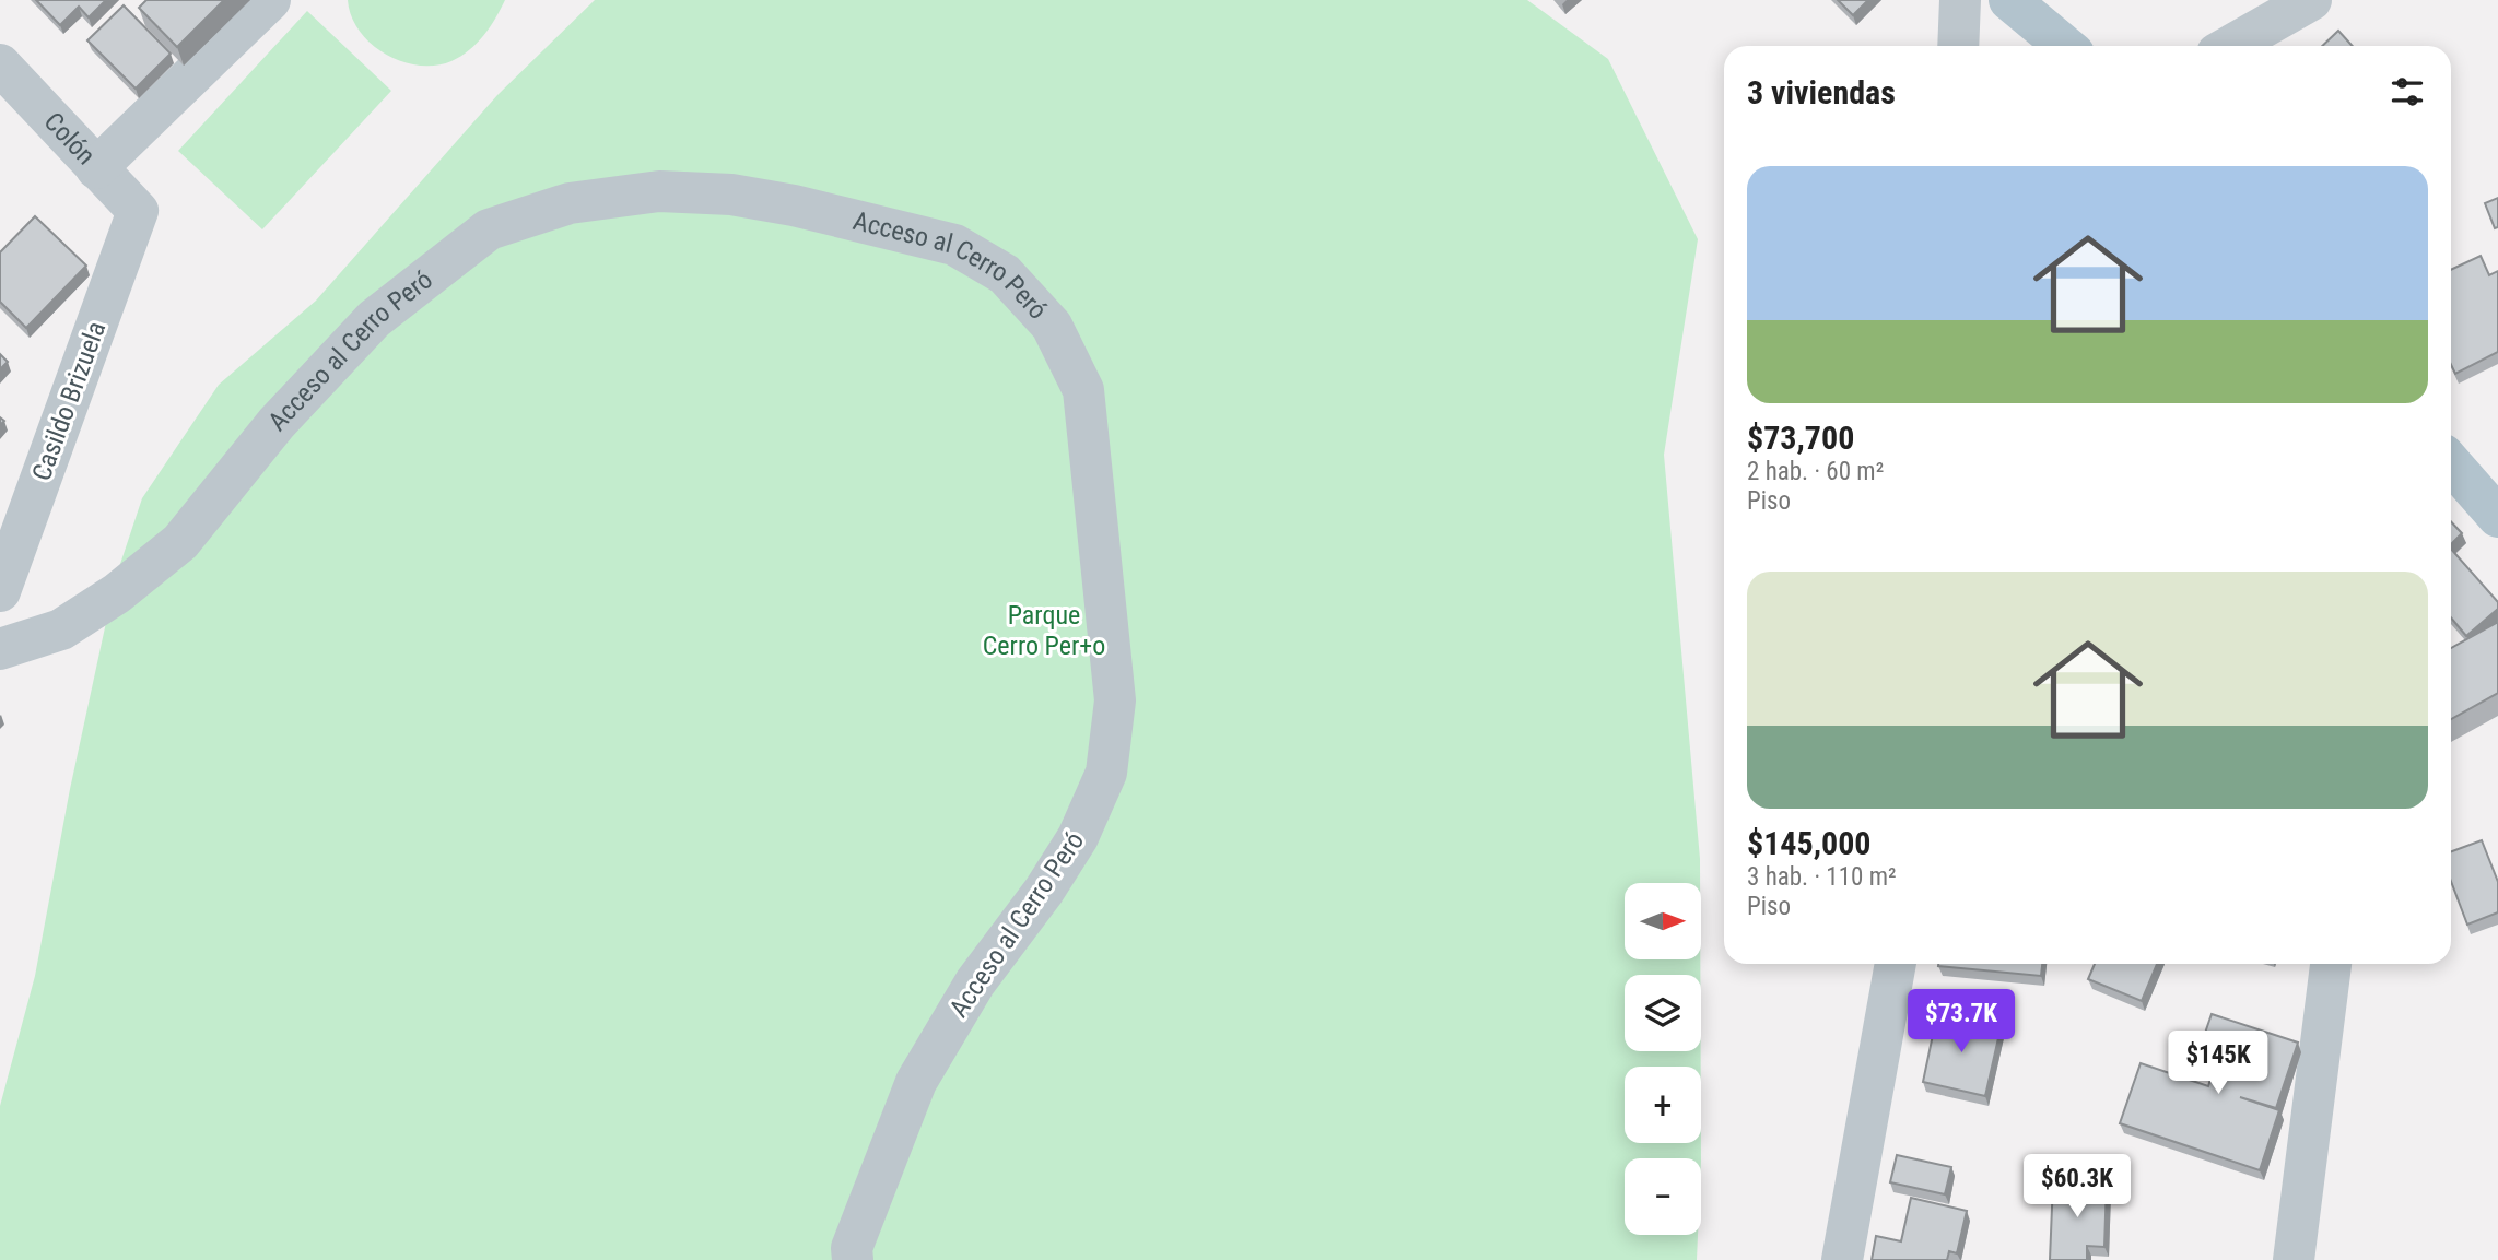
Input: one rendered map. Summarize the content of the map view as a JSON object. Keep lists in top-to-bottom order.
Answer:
{
  "streets": {
    "street": ["Colón", "Acceso al Cerro Peró", "Casildo Brizuela"]
  },
  "crossings": [
    ["Colón", "Casildo Brizuela"]
  ],
  "parks": ["Parque Cerro Per+o"],
  "north": "right",
  "page": {
    "heading": "3 viviendas",
    "list": [
      {
        "name": "$73,700",
        "note": "2 hab. · 60 m² · Piso"
      },
      {
        "name": "$145,000",
        "note": "3 hab. · 110 m² · Piso"
      }
    ],
    "map_buttons": ["+", "−"],
    "price": ["$73.7K", "$145K", "$60.3K"]
  }
}
